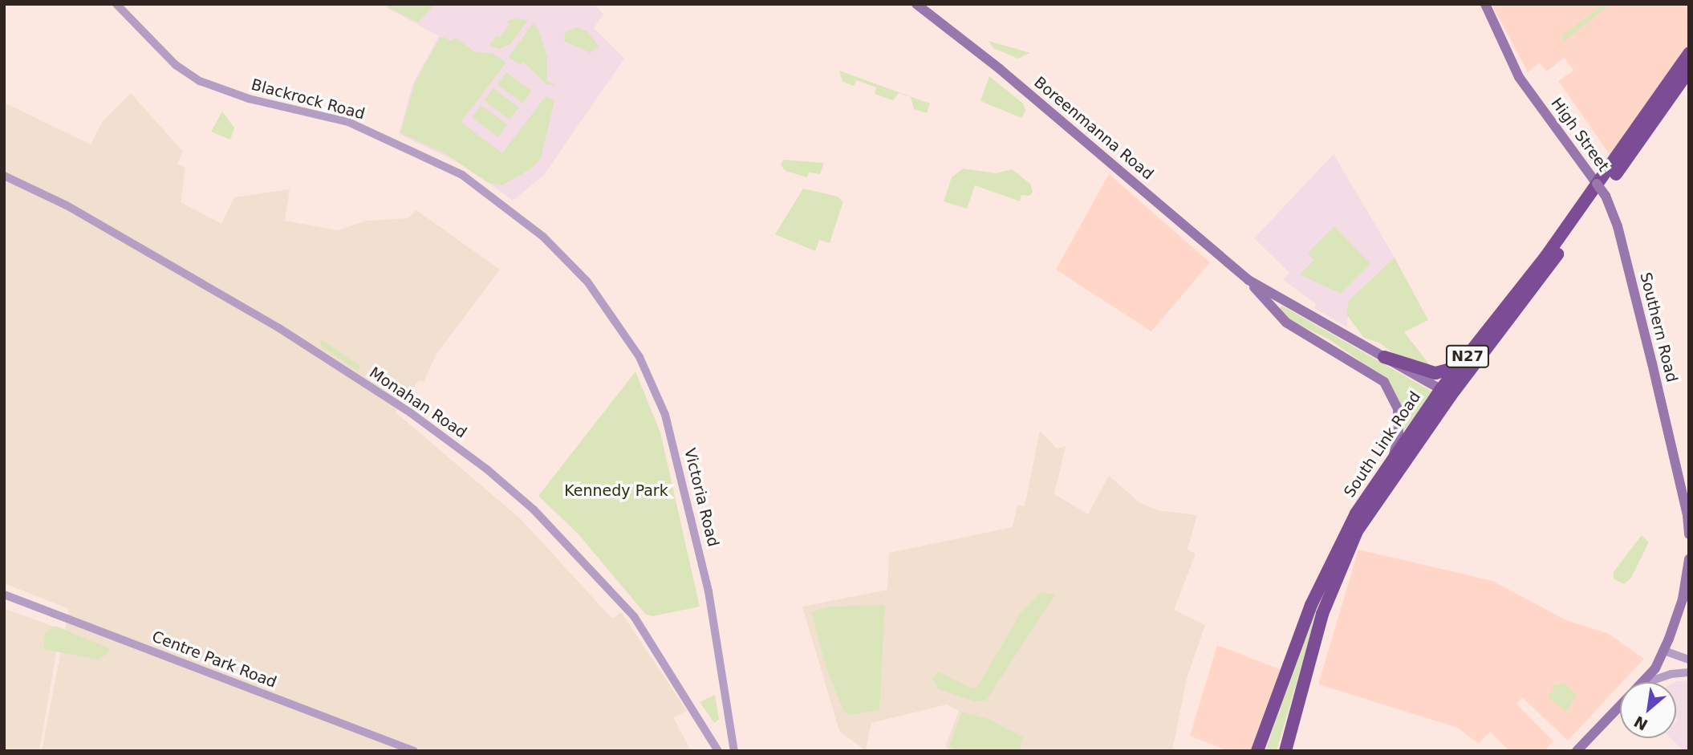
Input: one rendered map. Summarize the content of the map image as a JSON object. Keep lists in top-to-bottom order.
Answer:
{
  "streets": {
    "highway": ["N27", "South Link Road"],
    "main road": ["Boreenmanna Road", "High Street", "Southern Road"],
    "street": [
      "Blackrock Road",
      "Monahan Road",
      "Victoria Road",
      "Centre Park Road"
    ]
  },
  "crossings": [
    ["Blackrock Road", "Victoria Road"],
    ["Boreenmanna Road", "N27"],
    ["Boreenmanna Road", "South Link Road"],
    ["High Street", "Southern Road"],
    ["High Street", "South Link Road"],
    ["N27", "South Link Road"],
    ["Monahan Road", "Victoria Road"]
  ],
  "parks": ["Kennedy Park"],
  "north": "bottom left"
}
